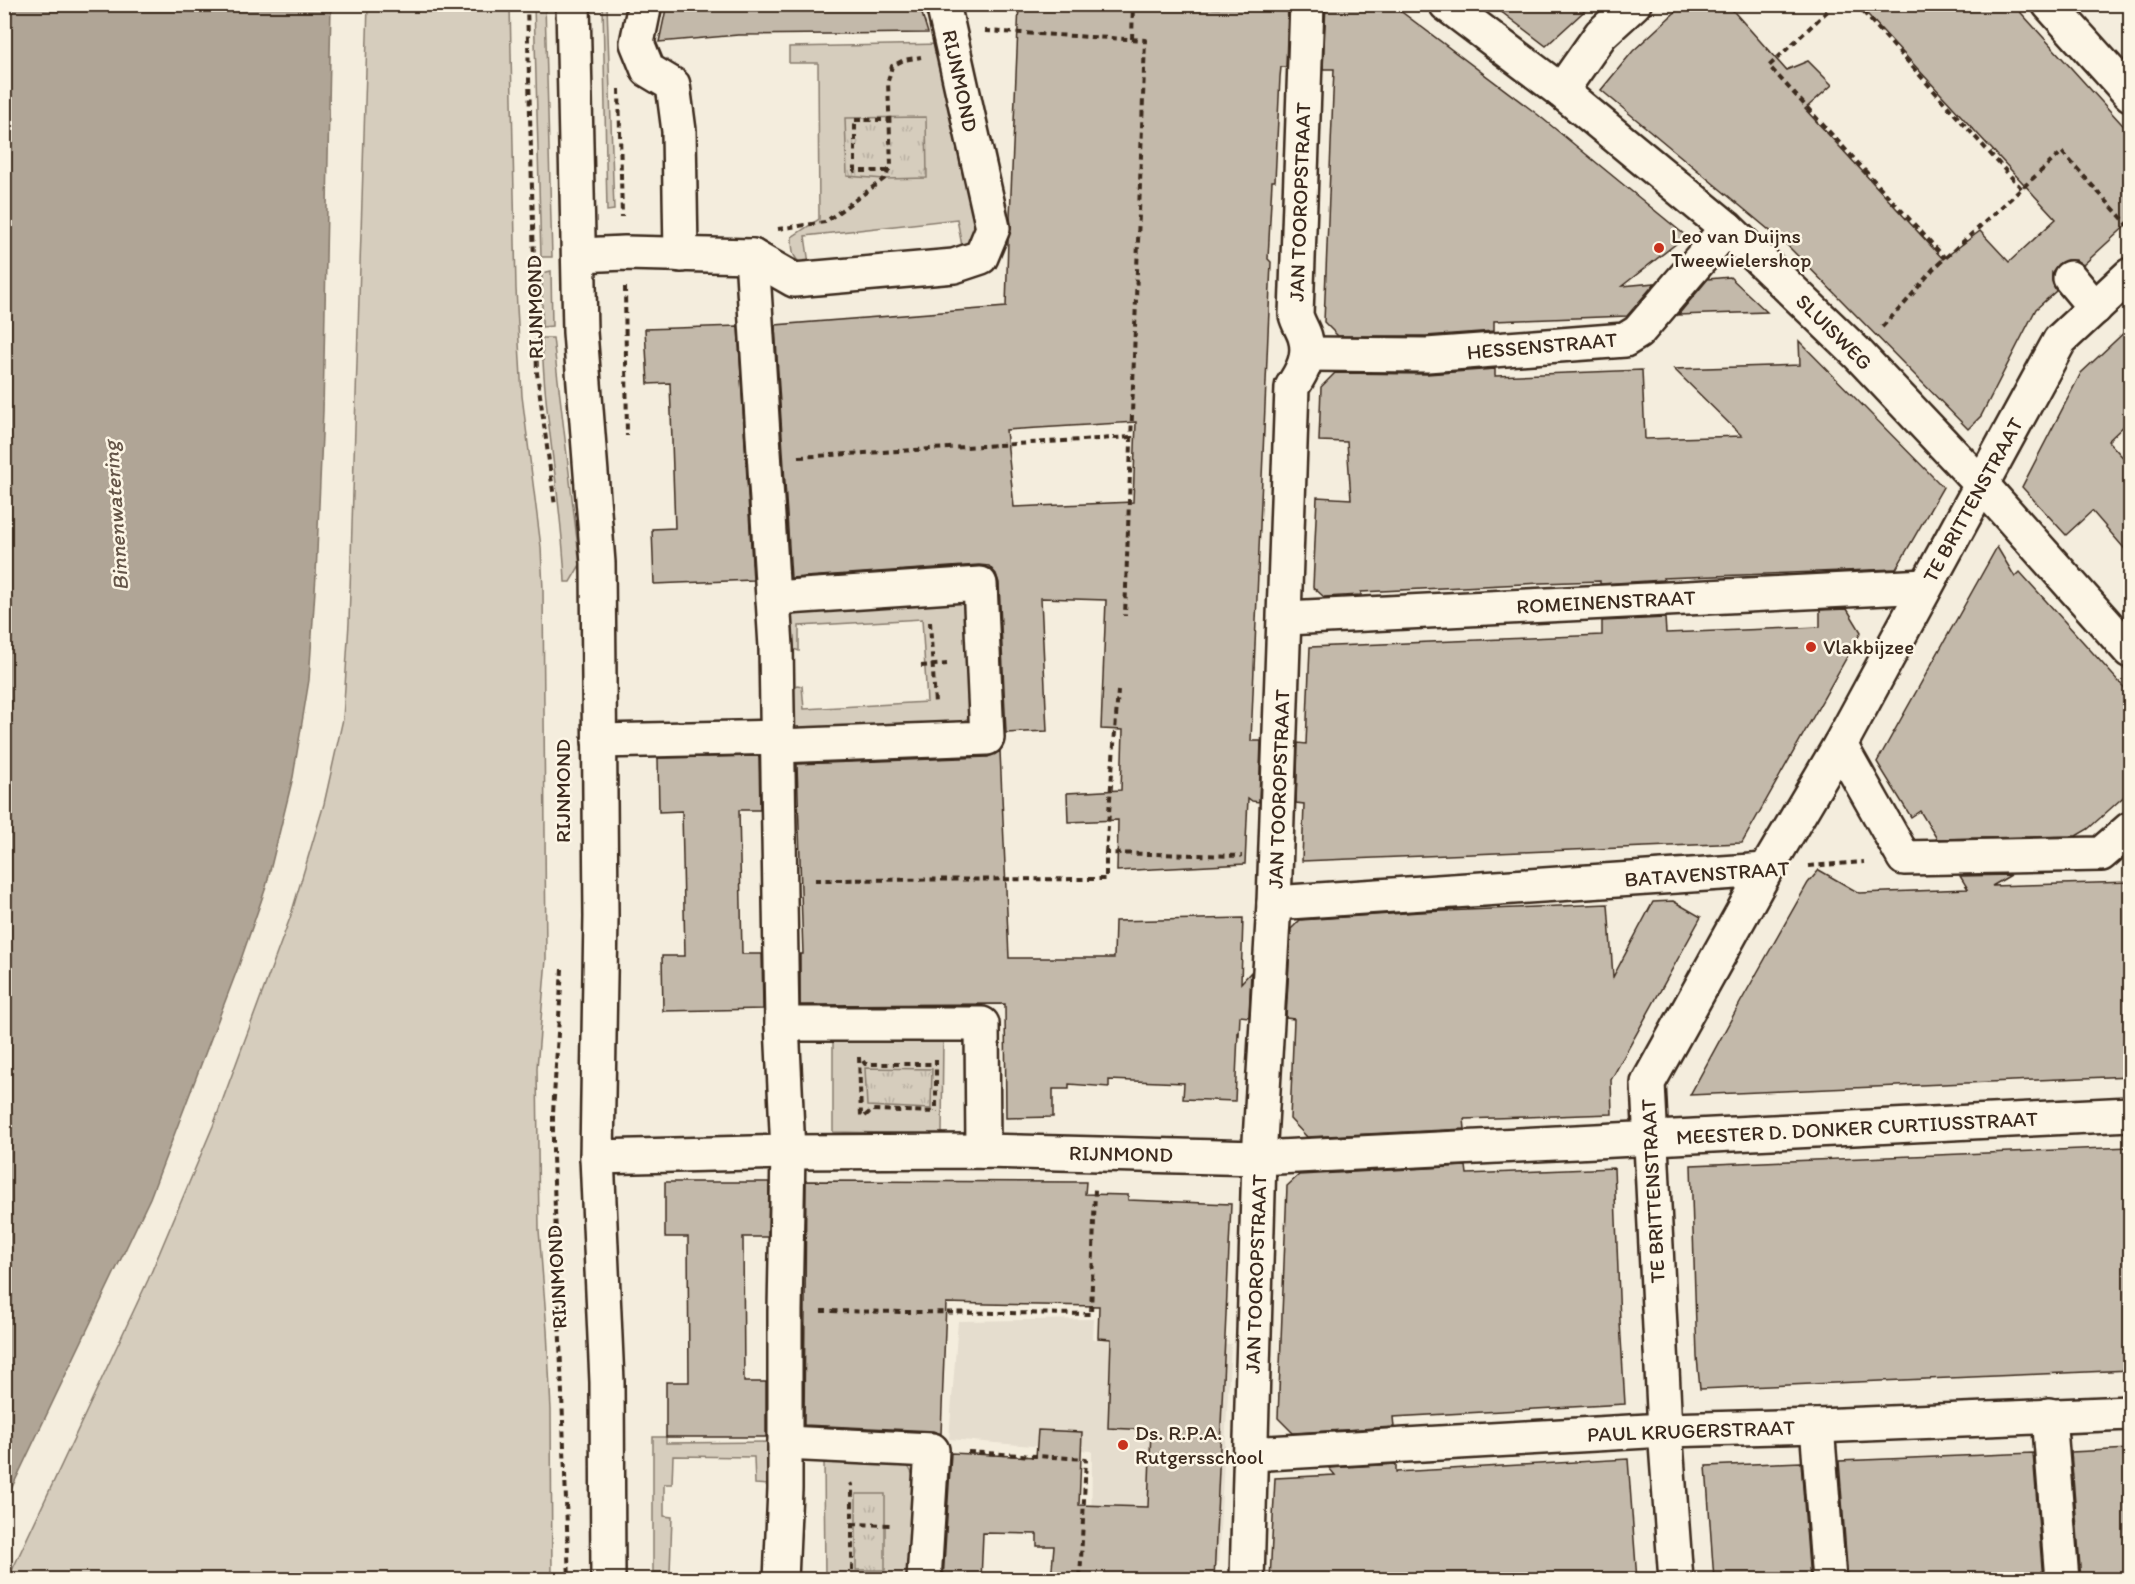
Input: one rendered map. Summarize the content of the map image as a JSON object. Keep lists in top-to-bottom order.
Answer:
{
  "streets": {
    "street": [
      "RIJNMOND",
      "JAN TOOROPSTRAAT",
      "SLUISWEG",
      "HESSENSTRAAT",
      "TE BRITTENSTRAAT",
      "ROMEINENSTRAAT",
      "BATAVENSTRAAT",
      "MEESTER D. DONKER CURTIUSSTRAAT",
      "PAUL KRUGERSTRAAT"
    ]
  },
  "crossings": [
    ["RIJNMOND", "JAN TOOROPSTRAAT"],
    ["RIJNMOND", "MEESTER D. DONKER CURTIUSSTRAAT"],
    ["JAN TOOROPSTRAAT", "HESSENSTRAAT"],
    ["JAN TOOROPSTRAAT", "ROMEINENSTRAAT"],
    ["JAN TOOROPSTRAAT", "BATAVENSTRAAT"],
    ["JAN TOOROPSTRAAT", "MEESTER D. DONKER CURTIUSSTRAAT"],
    ["JAN TOOROPSTRAAT", "PAUL KRUGERSTRAAT"],
    ["SLUISWEG", "HESSENSTRAAT"],
    ["SLUISWEG", "TE BRITTENSTRAAT"],
    ["TE BRITTENSTRAAT", "ROMEINENSTRAAT"],
    ["TE BRITTENSTRAAT", "BATAVENSTRAAT"],
    ["TE BRITTENSTRAAT", "MEESTER D. DONKER CURTIUSSTRAAT"],
    ["TE BRITTENSTRAAT", "PAUL KRUGERSTRAAT"]
  ],
  "water": ["Binnenwatering"],
  "places": ["Leo van Duijns Tweewielershop", "Vlakbijzee", "Ds. R.P.A. Rutgersschool"]
}
